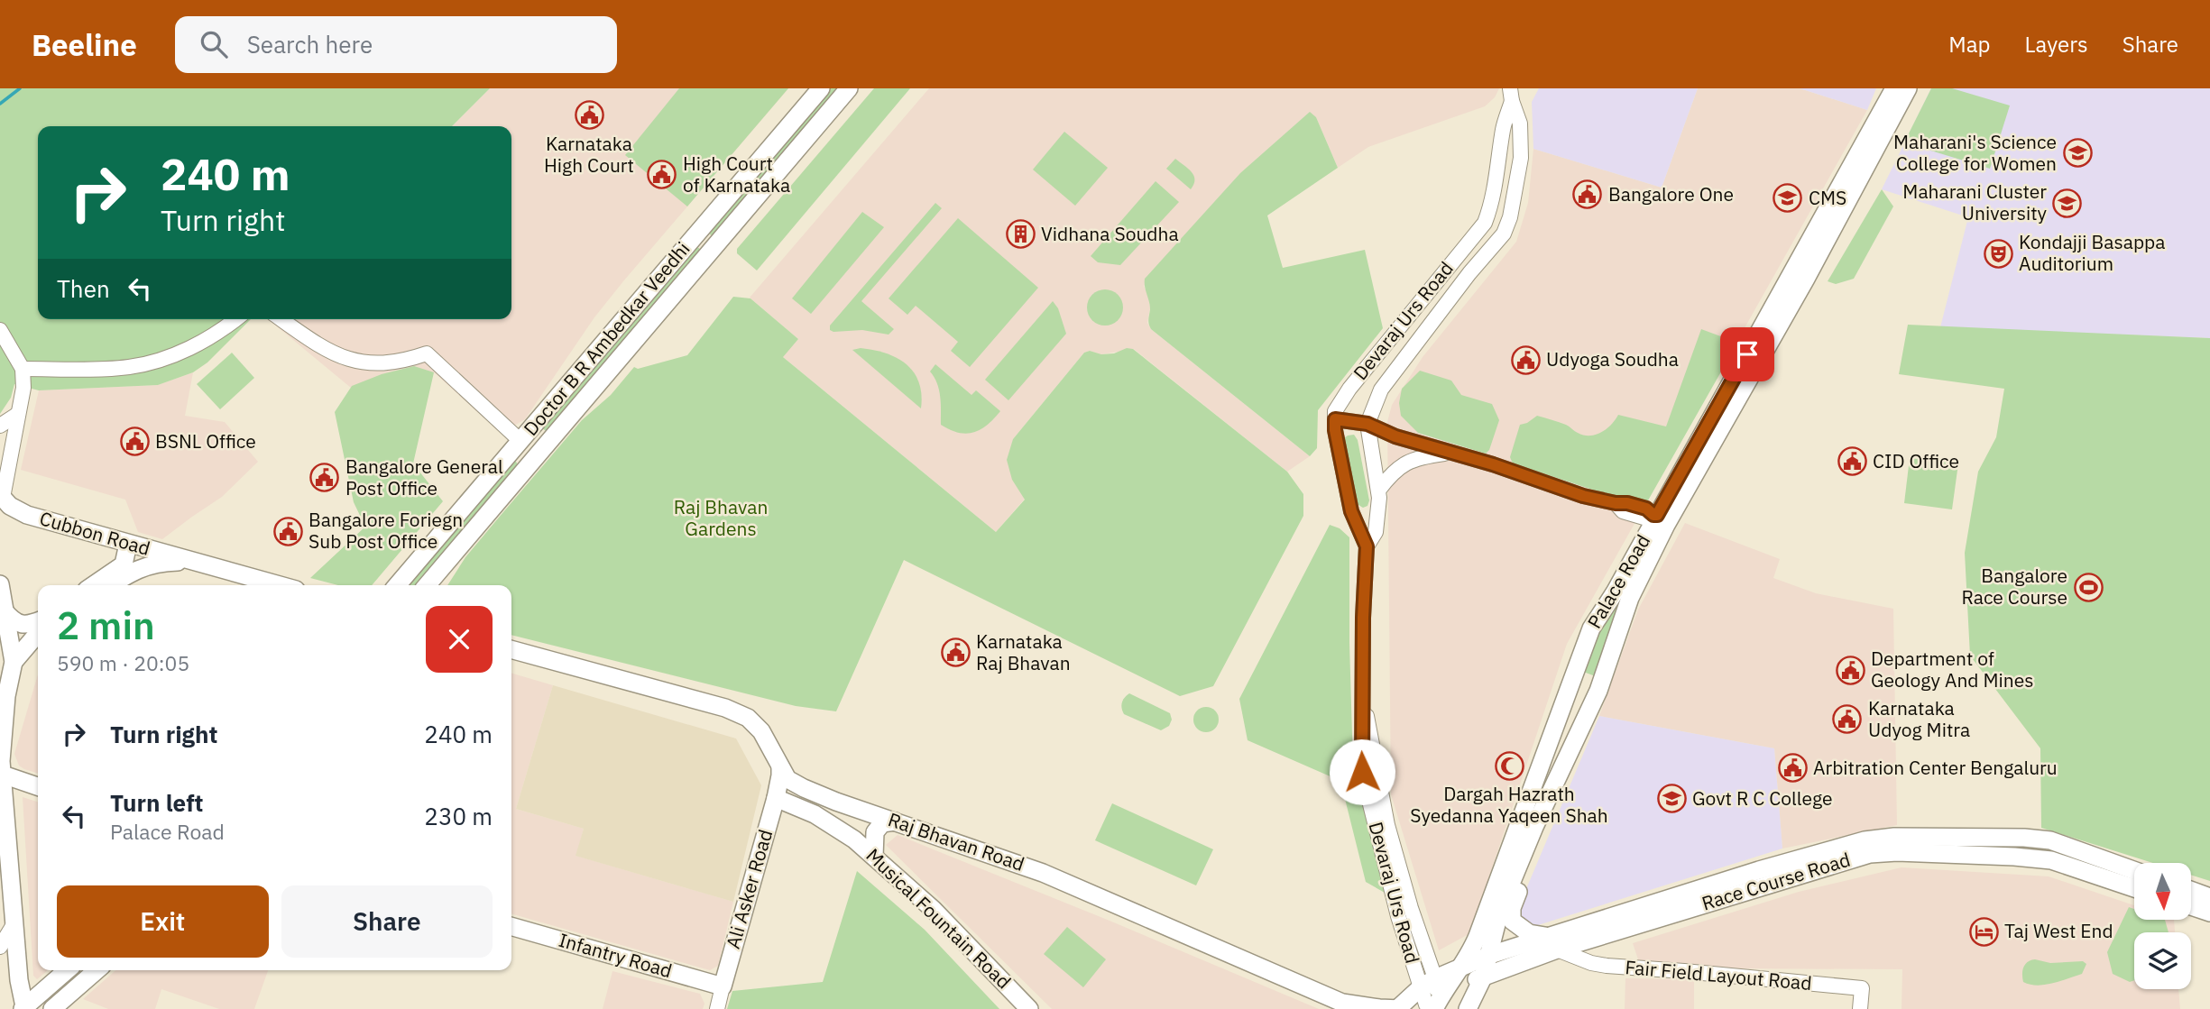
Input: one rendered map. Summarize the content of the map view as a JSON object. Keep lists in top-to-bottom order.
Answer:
{
  "streets": {
    "main road": [
      "Doctor B R Ambedkar Veedhi",
      "Cubbon Road",
      "Palace Road",
      "Raj Bhavan Road",
      "Race Course Road",
      "Ali Asker Road",
      "Musical Fountain Road",
      "Infantry Road"
    ],
    "street": ["Devaraj Urs Road", "Fair Field Layout Road"]
  },
  "crossings": [
    ["Devaraj Urs Road", "Raj Bhavan Road"],
    ["Devaraj Urs Road", "Race Course Road"],
    ["Palace Road", "Race Course Road"],
    ["Palace Road", "Fair Field Layout Road"],
    ["Raj Bhavan Road", "Race Course Road"],
    ["Raj Bhavan Road", "Ali Asker Road"],
    ["Race Course Road", "Fair Field Layout Road"],
    ["Ali Asker Road", "Musical Fountain Road"],
    ["Ali Asker Road", "Infantry Road"]
  ],
  "parks": ["Raj Bhavan Gardens"],
  "places": {
    "public building": [
      "Karnataka High Court",
      "High Court of Karnataka",
      "Bangalore One",
      "Udyoga Soudha",
      "BSNL Office",
      "CID Office",
      "Bangalore General Post Office",
      "Bangalore Foriegn Sub Post Office",
      "Karnataka Raj Bhavan",
      "Department of Geology And Mines",
      "Karnataka Udyog Mitra",
      "Arbitration Center Bengaluru"
    ],
    "school or university": [
      "Maharani's Science College for Women",
      "CMS",
      "Maharani Cluster University",
      "Govt R C College"
    ],
    "building": ["Vidhana Soudha"],
    "theatre": ["Kondajji Basappa Auditorium"],
    "sports": ["Bangalore Race Course"],
    "mosque": ["Dargah Hazrath Syedanna Yaqeen Shah"],
    "hotel": ["Taj West End"]
  },
  "north": "bottom",
  "page": {
    "header": "Beeline",
    "search": "Search here",
    "nav": ["Map", "Layers", "Share"],
    "turn": ["240 m", "Turn right"],
    "then": "Then",
    "heading": ["2 min", "590 m · 20:05"],
    "list": [
      {
        "name": "Turn right",
        "value": "240 m"
      },
      {
        "name": "Turn left",
        "note": "Palace Road",
        "value": "230 m"
      }
    ],
    "buttons": ["Exit", "Share"]
  }
}
